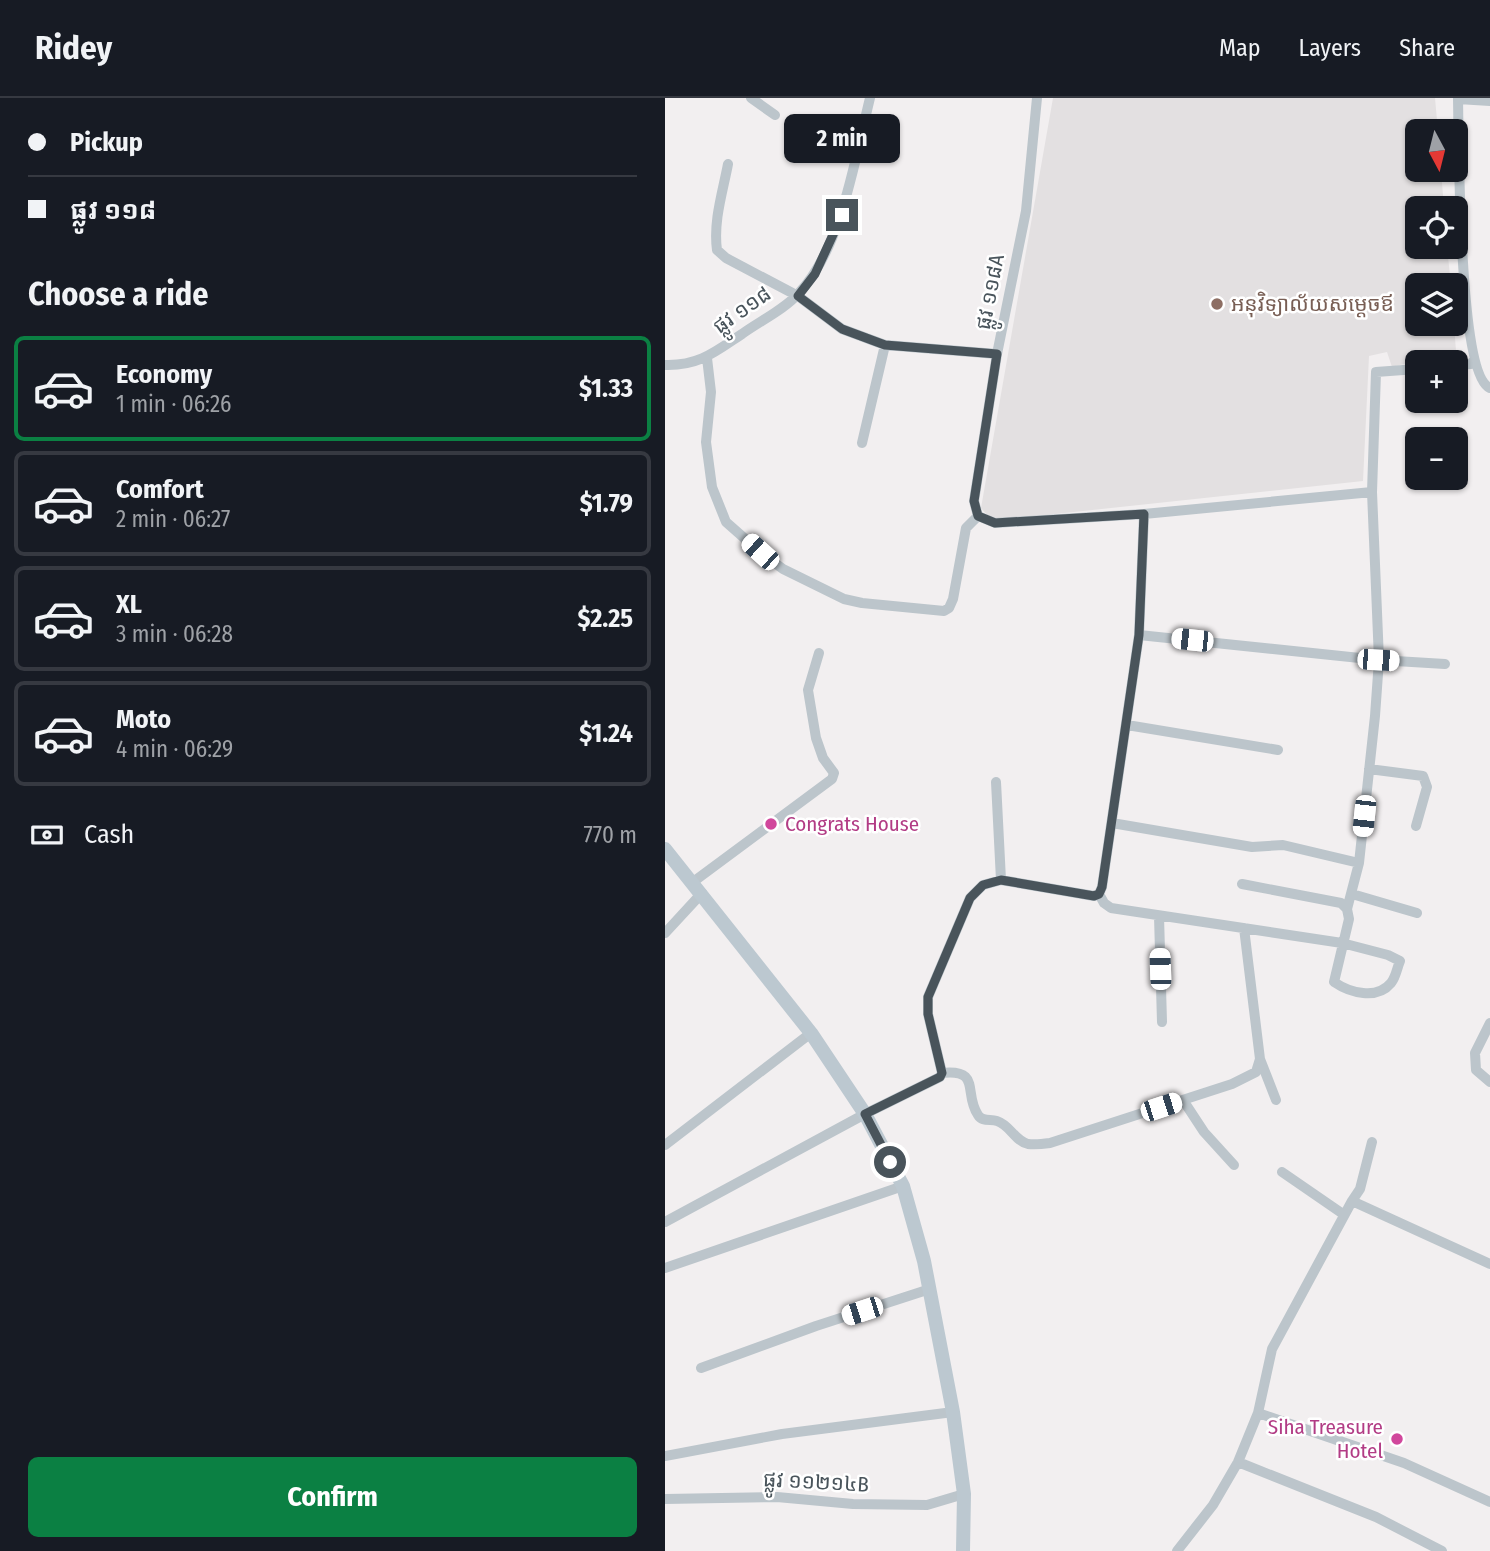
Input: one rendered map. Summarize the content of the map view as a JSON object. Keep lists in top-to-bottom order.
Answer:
{
  "streets": {
    "street": ["ផ្លូវ ១១៨A", "ផ្លូវ ១១៨", "ផ្លូវ ១១២១៤B"]
  },
  "places": ["អនុវិទ្យាល័យសម្តេចឪ", "Congrats House", "Siha Treasure Hotel"],
  "north": "bottom",
  "page": {
    "header": "Ridey",
    "nav": ["Map", "Layers", "Share"],
    "banner": ["Pickup", "ផ្លូវ ១១៨"],
    "bubble": "2 min",
    "map_buttons": ["+", "−"],
    "heading": "Choose a ride",
    "list": [
      {
        "name": "Economy",
        "note": "1 min · 06:26",
        "value": "$1.33"
      },
      {
        "name": "Comfort",
        "note": "2 min · 06:27",
        "value": "$1.79"
      },
      {
        "name": "XL",
        "note": "3 min · 06:28",
        "value": "$2.25"
      },
      {
        "name": "Moto",
        "note": "4 min · 06:29",
        "value": "$1.24"
      }
    ],
    "pay": ["Cash", "770 m"],
    "buttons": "Confirm"
  }
}
